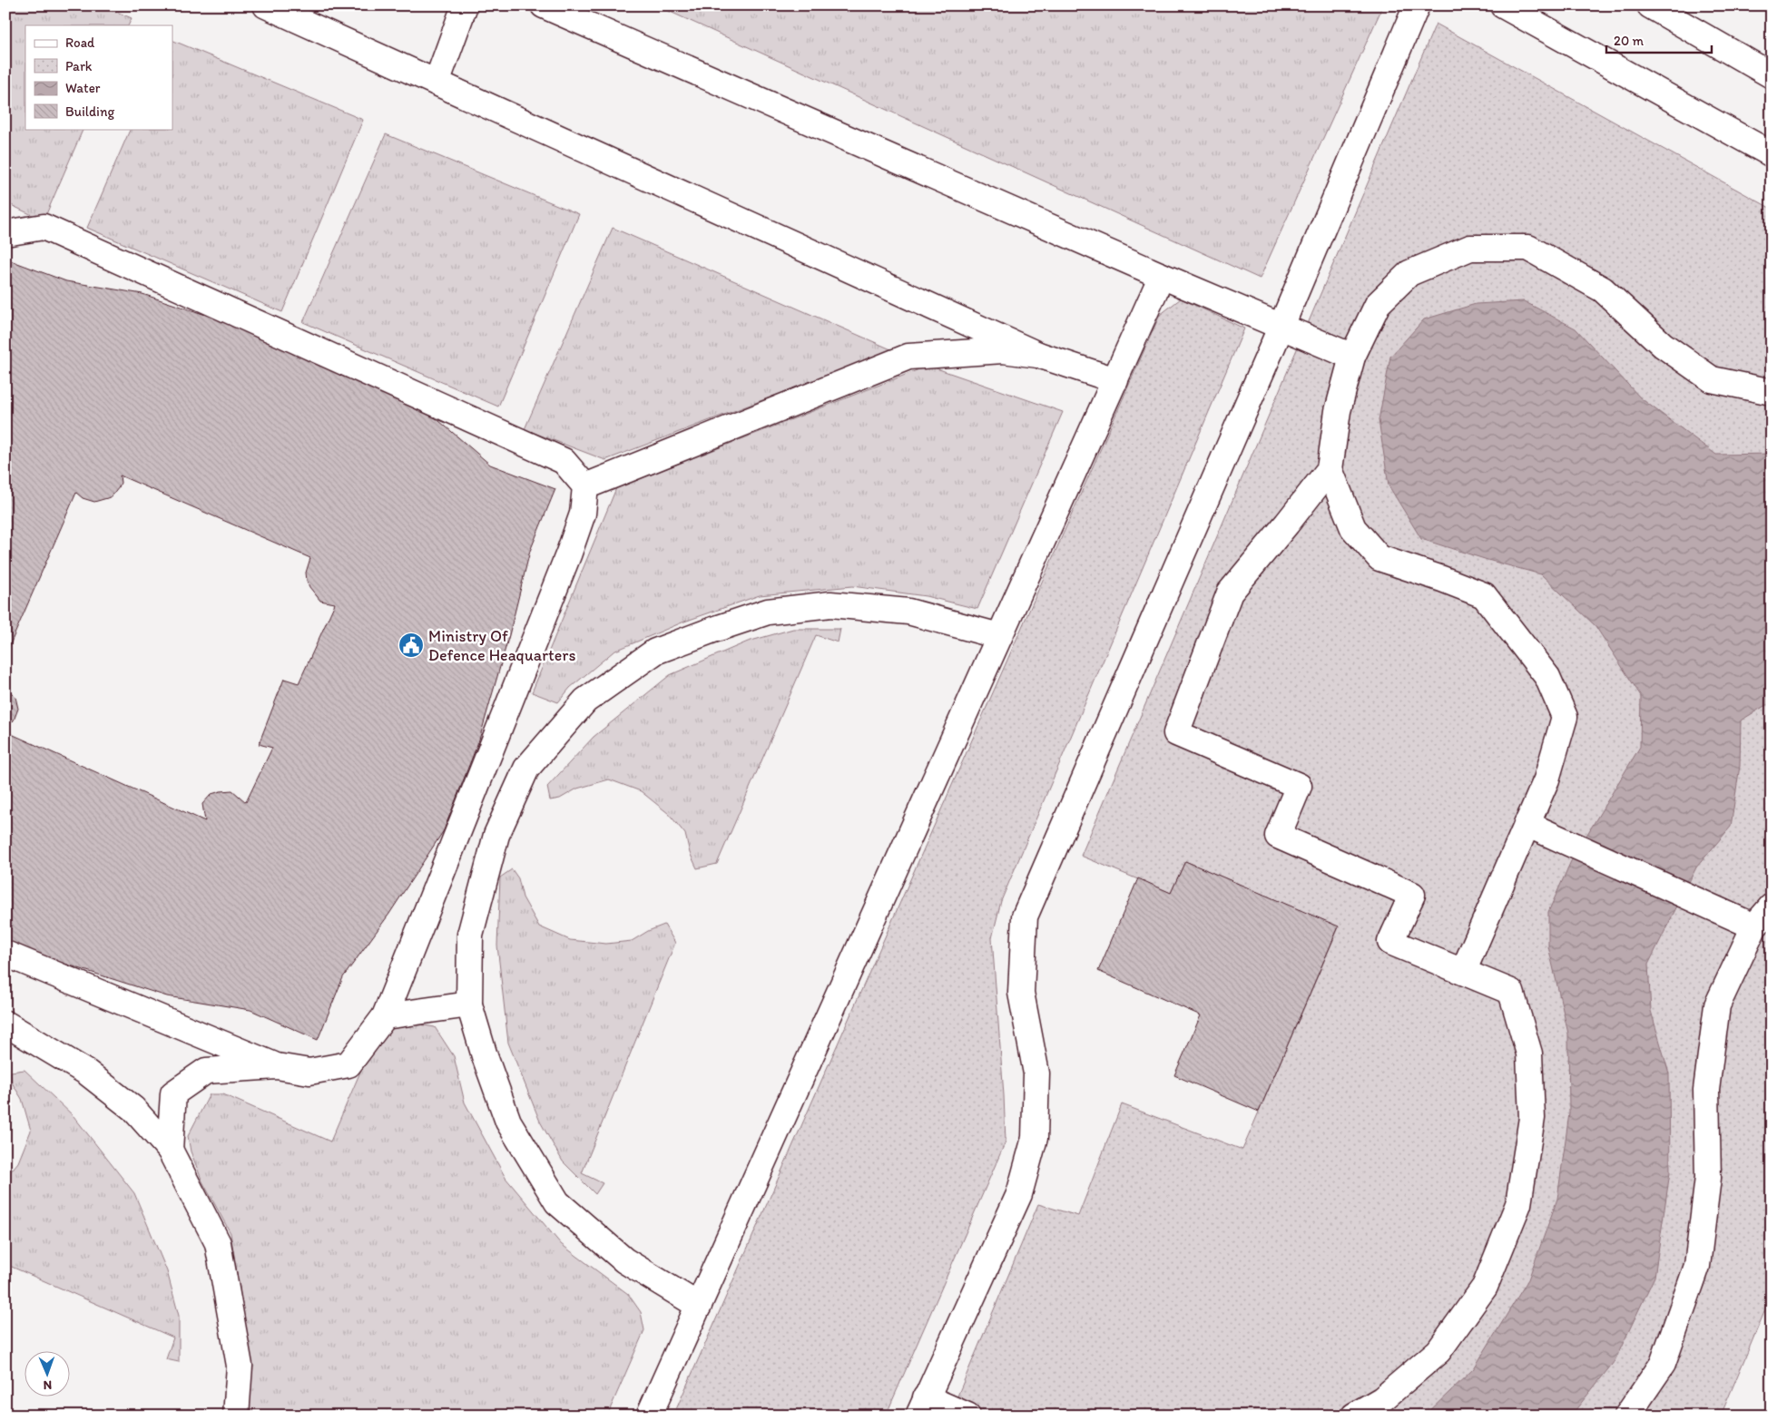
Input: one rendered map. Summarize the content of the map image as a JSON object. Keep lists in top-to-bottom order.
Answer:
{
  "places": {
    "public building": ["Ministry Of Defence Heaquarters"]
  },
  "legend": [
    "Road",
    "Park",
    "Water",
    "Building"
  ],
  "scale_bar": "20 m",
  "north": "bottom"
}
